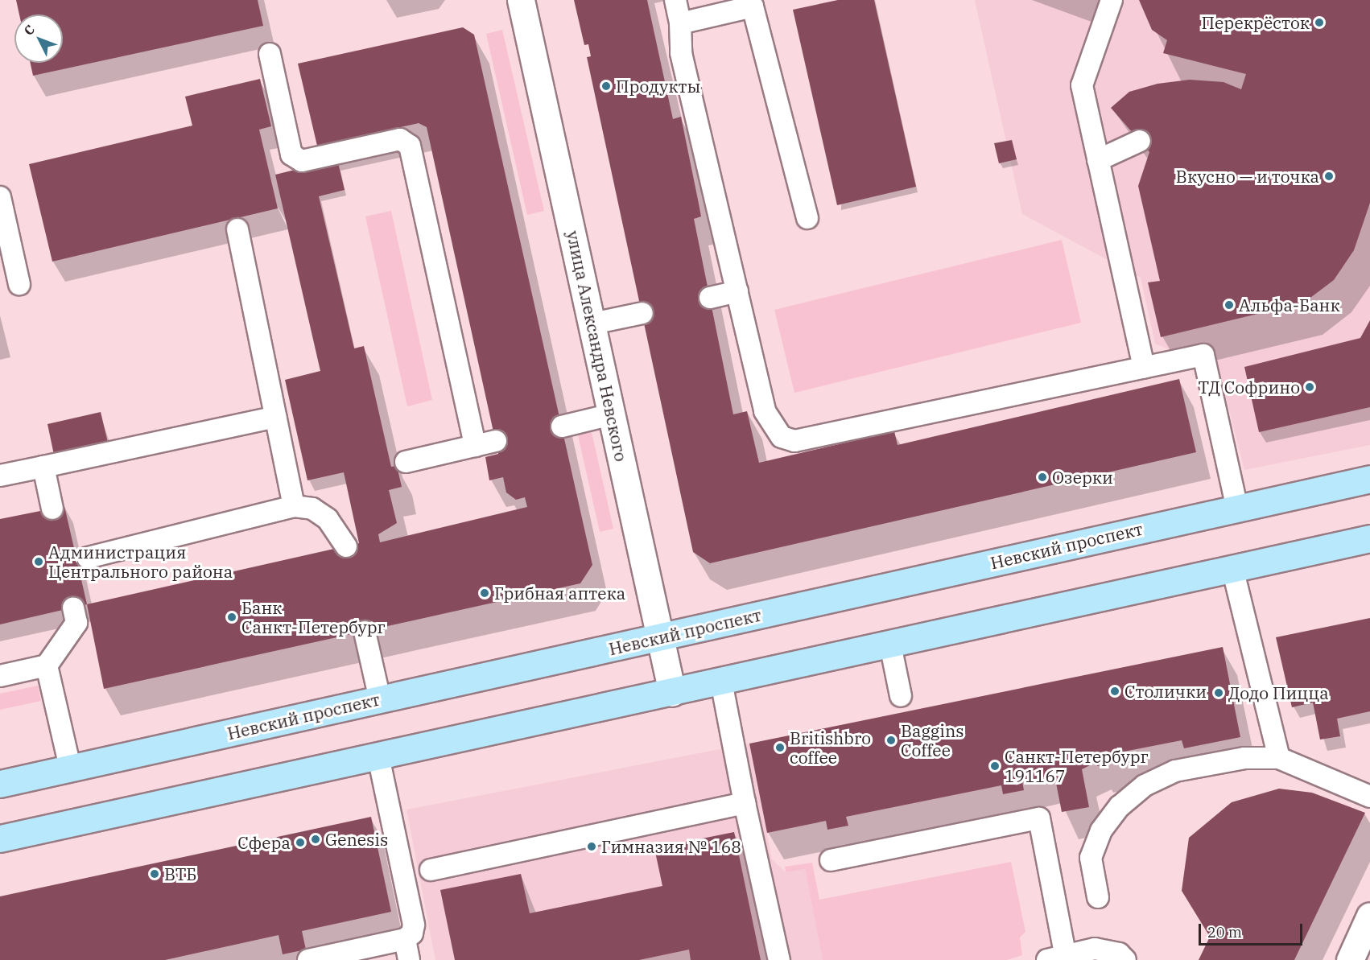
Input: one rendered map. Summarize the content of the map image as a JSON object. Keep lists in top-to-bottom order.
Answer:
{
  "streets": {
    "main road": ["Невский проспект"],
    "street": ["улица Александра Невского"]
  },
  "crossings": [
    ["улица Александра Невского", "Невский проспект"]
  ],
  "places": [
    "Перекрёсток",
    "Продукты",
    "Вкусно — и точка",
    "Альфа-Банк",
    "ТД Софрино",
    "Озерки",
    "Администрация Центрального района",
    "Грибная аптека",
    "Банк Санкт-Петербург",
    "Столички",
    "Додо Пицца",
    "Baggins Coffee",
    "Britishbro coffee",
    "Санкт-Петербург 191167",
    "Genesis",
    "Сфера",
    "Гимназия № 168",
    "ВТБ"
  ],
  "scale_bar": "20 m",
  "north": "top left"
}
